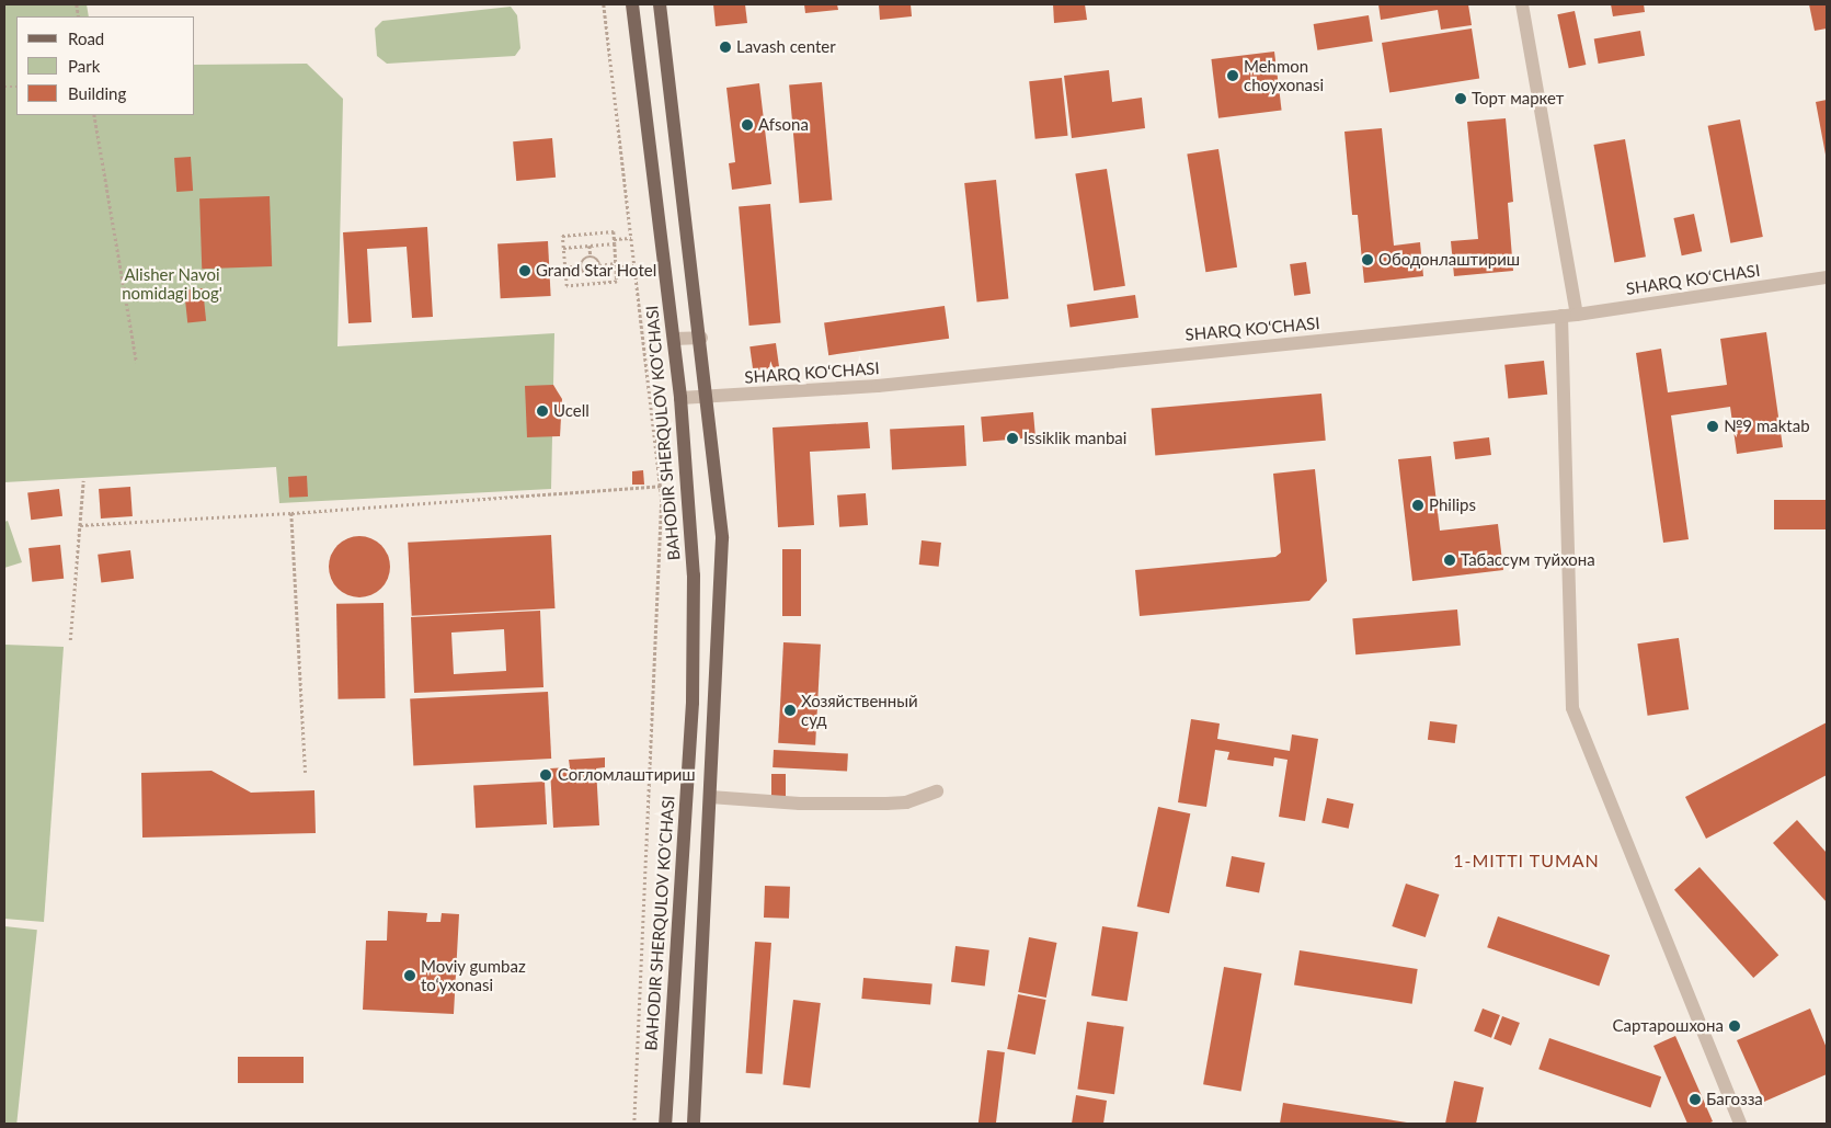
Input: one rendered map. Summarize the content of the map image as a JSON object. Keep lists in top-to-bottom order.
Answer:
{
  "streets": {
    "main road": ["BAHODIR SHERQULOV KO‘CHASI"],
    "street": ["SHARQ KO‘CHASI"]
  },
  "crossings": [
    ["SHARQ KO‘CHASI", "BAHODIR SHERQULOV KO‘CHASI"]
  ],
  "districts": ["1-MITTI TUMAN"],
  "parks": ["Alisher Navoi nomidagi bog'"],
  "places": [
    "Lavash center",
    "Mehmon choyxonasi",
    "Торт маркет",
    "Afsona",
    "Ободонлаштириш",
    "Grand Star Hotel",
    "Ucell",
    "№9 maktab",
    "Issiklik manbai",
    "Philips",
    "Табассум туйхона",
    "Хозяйственный суд",
    "Согломлаштириш",
    "Moviy gumbaz to‘yxonasi",
    "Сартарошхона",
    "Багозза"
  ],
  "legend": ["Road", "Park", "Building"]
}
